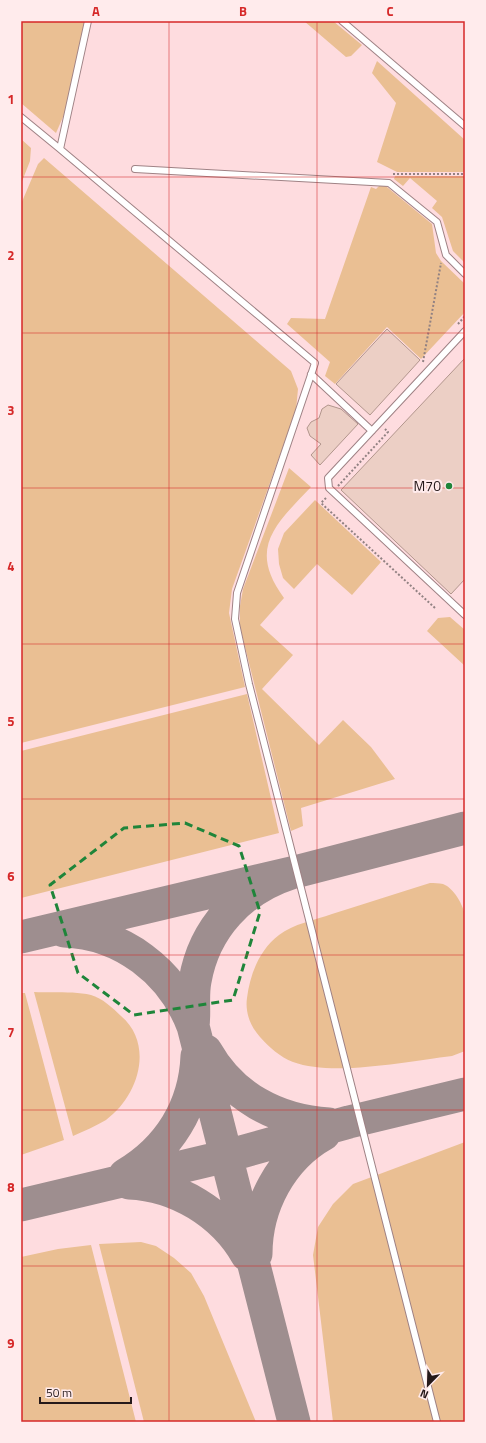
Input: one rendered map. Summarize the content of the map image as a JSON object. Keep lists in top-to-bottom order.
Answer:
{
  "places": ["M70"],
  "scale_bar": "50 m",
  "north": "bottom left",
  "grid": {
    "columns": ["A", "B", "C"],
    "rows": [
      "1",
      "2",
      "3",
      "4",
      "5",
      "6",
      "7",
      "8",
      "9"
    ]
  }
}
